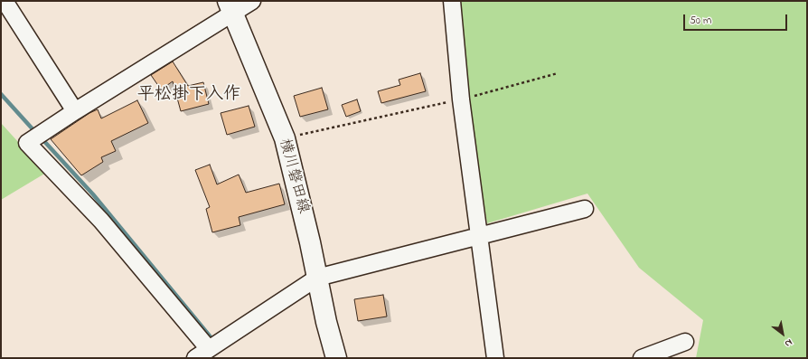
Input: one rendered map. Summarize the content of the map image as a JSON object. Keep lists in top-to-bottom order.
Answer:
{
  "streets": {
    "main road": ["横川磐田線"]
  },
  "districts": ["平松掛下入作"],
  "scale_bar": "50 m",
  "north": "bottom right"
}
